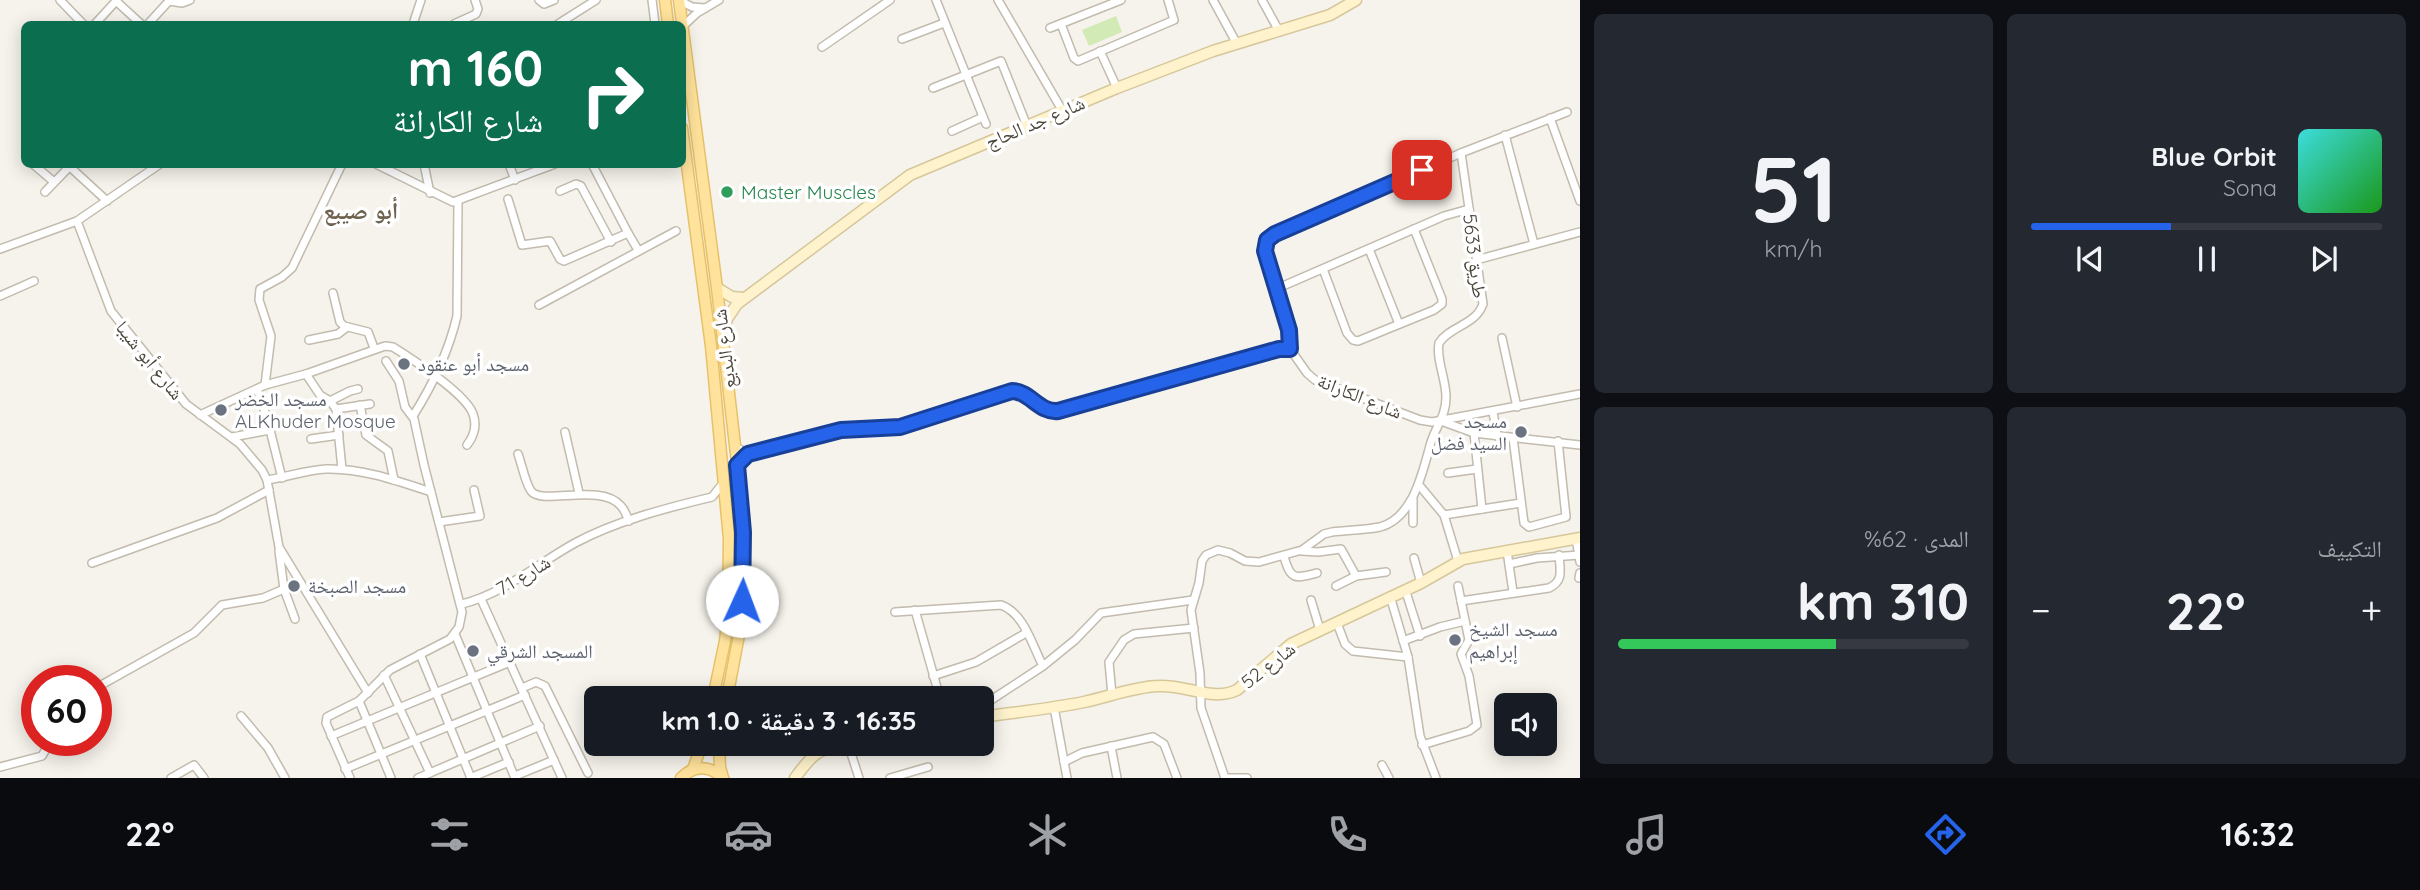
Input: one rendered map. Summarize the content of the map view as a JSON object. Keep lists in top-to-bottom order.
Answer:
{
  "streets": {
    "main road": ["شارع البديع"],
    "street": [
      "شارع جد الحاج",
      "طريق 5633",
      "شارع أبو شيبا",
      "شارع الكارانة",
      "شارع 71",
      "شارع 52"
    ]
  },
  "crossings": [
    ["شارع جد الحاج", "شارع البديع"],
    ["طريق 5633", "شارع الكارانة"]
  ],
  "districts": ["أبو صيبع"],
  "places": [
    "Master Muscles",
    "مسجد أبو عنقود",
    "مسجد الخضر ALKhuder Mosque",
    "مسجد السيد فضل",
    "مسجد الصبخة",
    "مسجد الشيخ إبراهيم",
    "المسجد الشرقي"
  ],
  "page": {
    "tile": [
      ["51", "km/h"],
      "التكييف",
      ["المدى · 62%", "310 km"]
    ],
    "turn": ["160 m", "شارع الكارانة"],
    "song": ["Blue Orbit", "Sona"],
    "heat": ["−", "22°", "+"],
    "limit": "60",
    "trip": "16:35 · 3 دقيقة · 1.0 km",
    "tabs": ["16:32", "22°"]
  }
}
